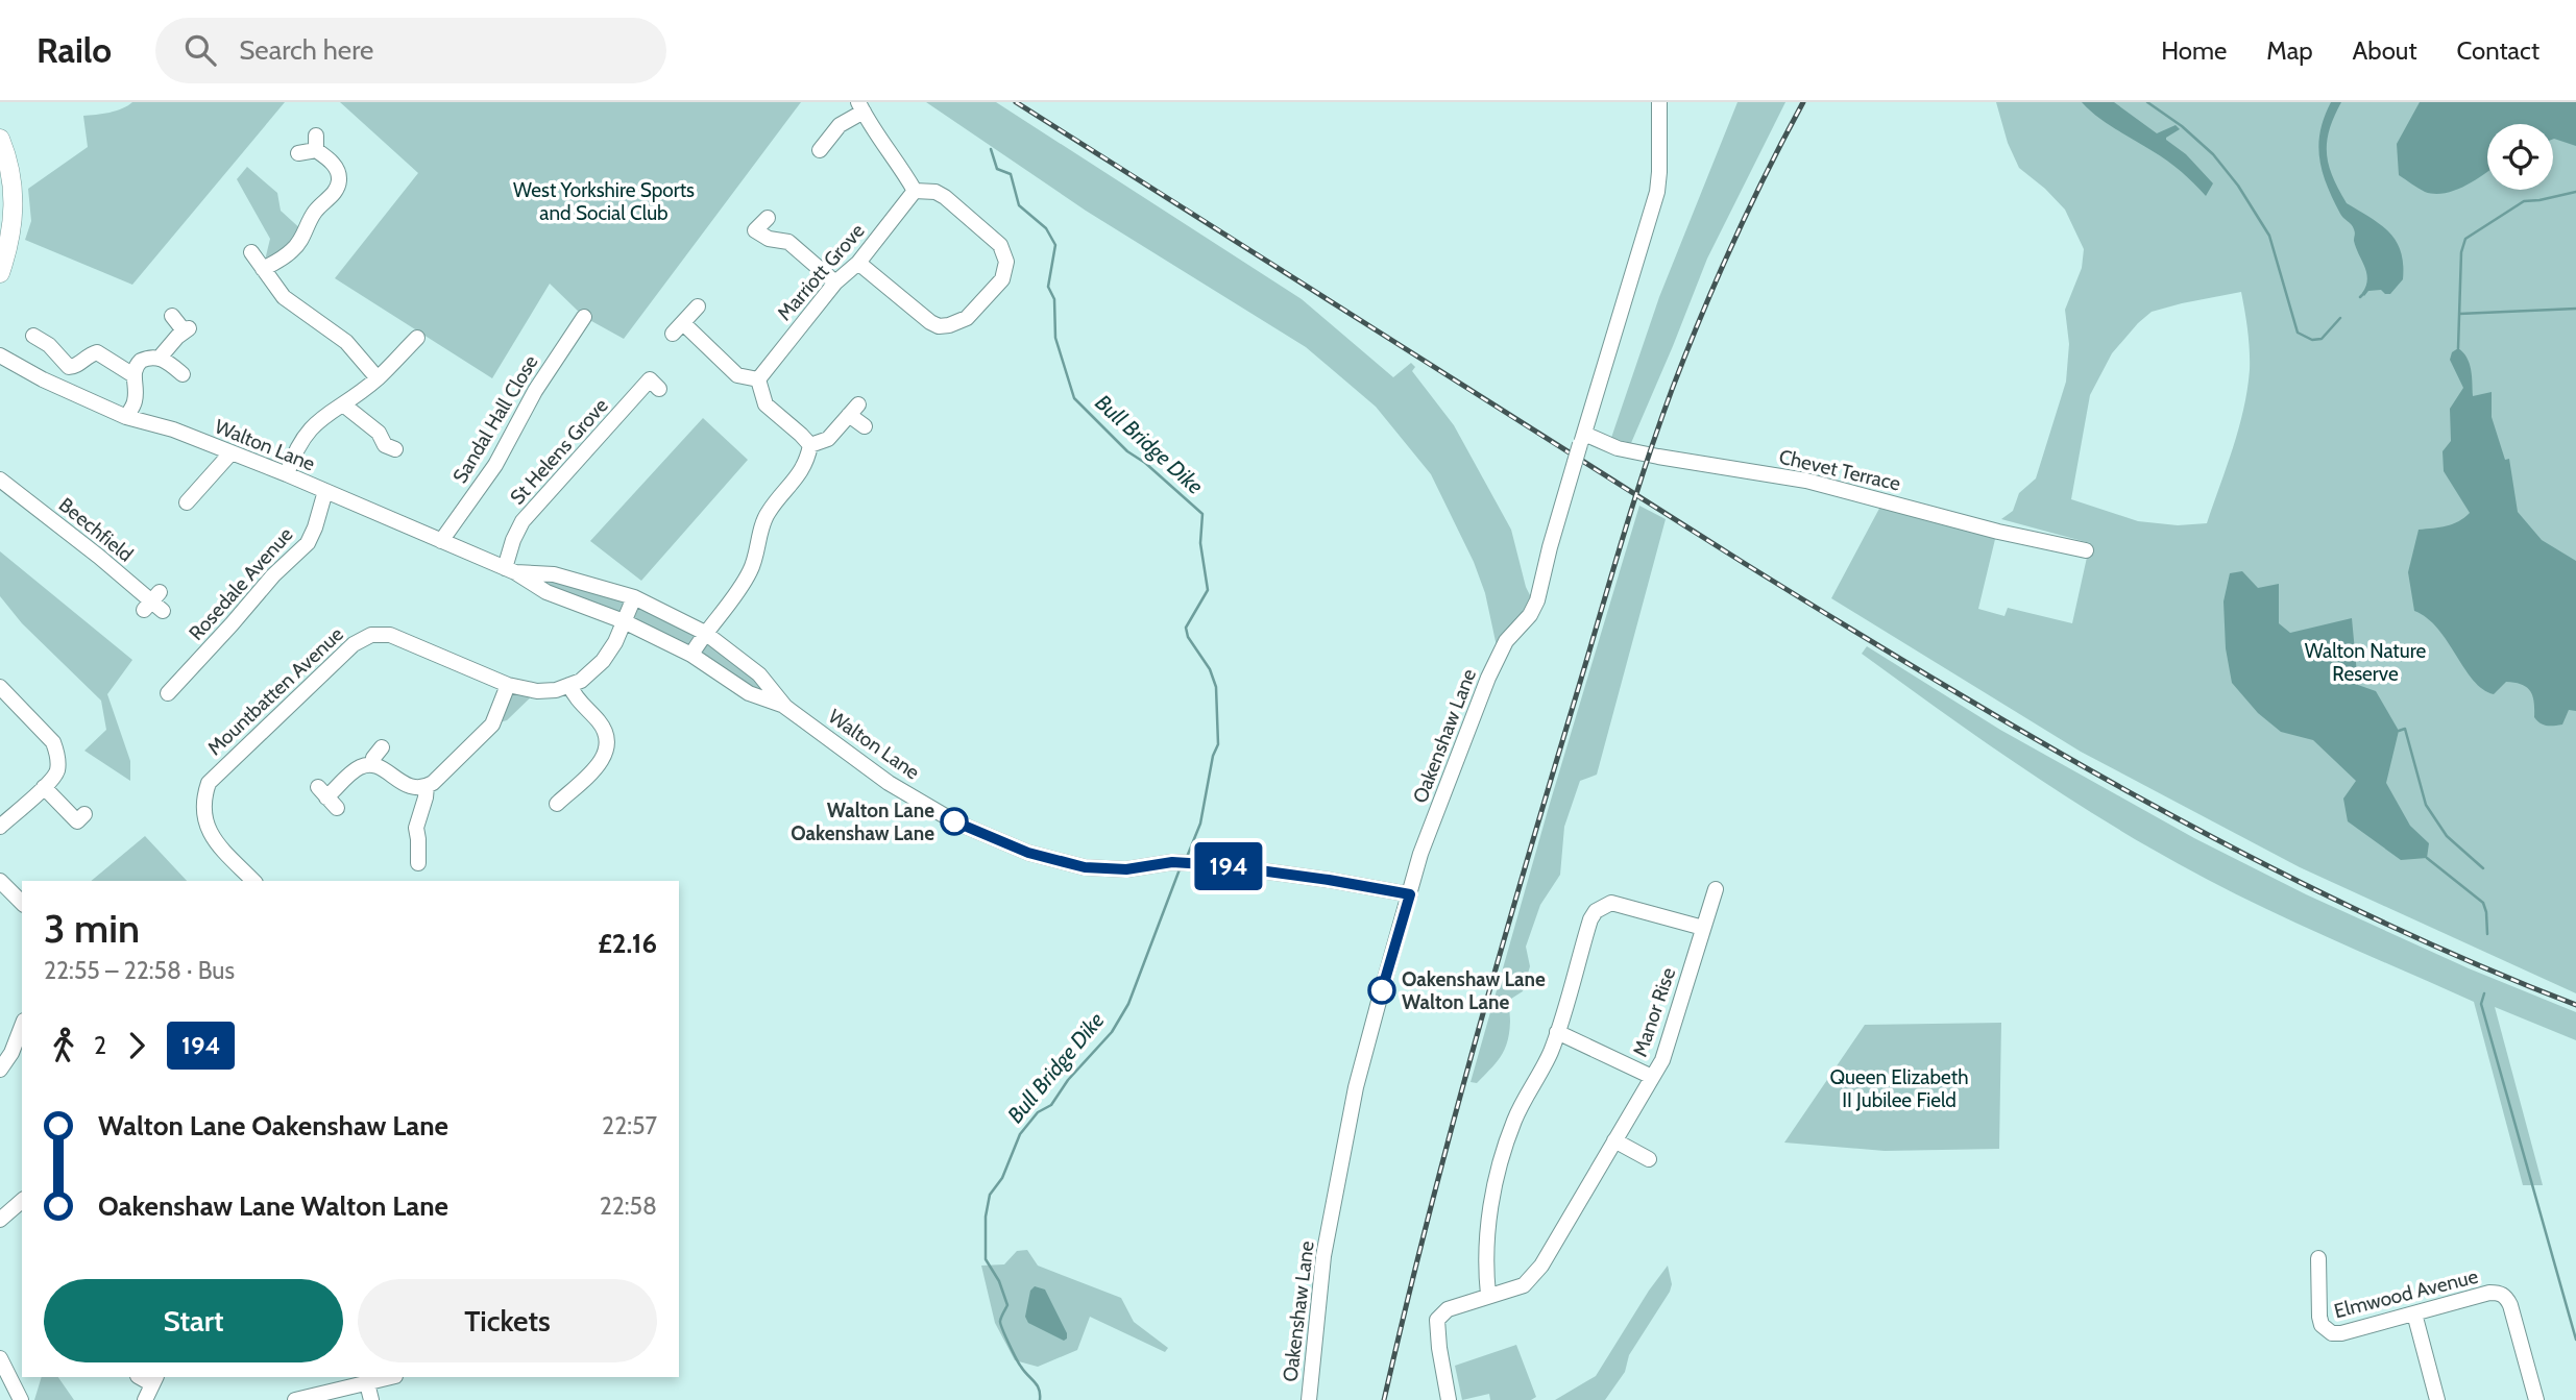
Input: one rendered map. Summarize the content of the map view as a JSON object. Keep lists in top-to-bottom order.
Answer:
{
  "streets": {
    "street": [
      "Marriott Grove",
      "Sandal Hall Close",
      "Walton Lane",
      "St Helens Grove",
      "Chevet Terrace",
      "Beechfield",
      "Rosedale Avenue",
      "Mountbatten Avenue",
      "Oakenshaw Lane",
      "Manor Rise",
      "Elmwood Avenue"
    ]
  },
  "crossings": [
    ["Sandal Hall Close", "Walton Lane"],
    ["Walton Lane", "St Helens Grove"],
    ["Walton Lane", "Rosedale Avenue"],
    ["Walton Lane", "Mountbatten Avenue"],
    ["Walton Lane", "Oakenshaw Lane"],
    ["Chevet Terrace", "Oakenshaw Lane"]
  ],
  "water": ["Bull Bridge Dike"],
  "parks": ["West Yorkshire Sports and Social Club", "Walton Nature Reserve", "Queen Elizabeth II Jubilee Field"],
  "places": ["Walton Lane Oakenshaw Lane", "Oakenshaw Lane Walton Lane"],
  "lines": ["bus line 194"],
  "page": {
    "header": "Railo",
    "search": "Search here",
    "nav": [
      "Home",
      "Map",
      "About",
      "Contact"
    ],
    "on_map": "194",
    "heading": ["3 min", "22:55 – 22:58 · Bus", "£2.16"],
    "legs": ["2", "194"],
    "list": [
      {
        "name": "Walton Lane Oakenshaw Lane",
        "value": "22:57"
      },
      {
        "name": "Oakenshaw Lane Walton Lane",
        "value": "22:58"
      }
    ],
    "buttons": ["Start", "Tickets"]
  }
}
